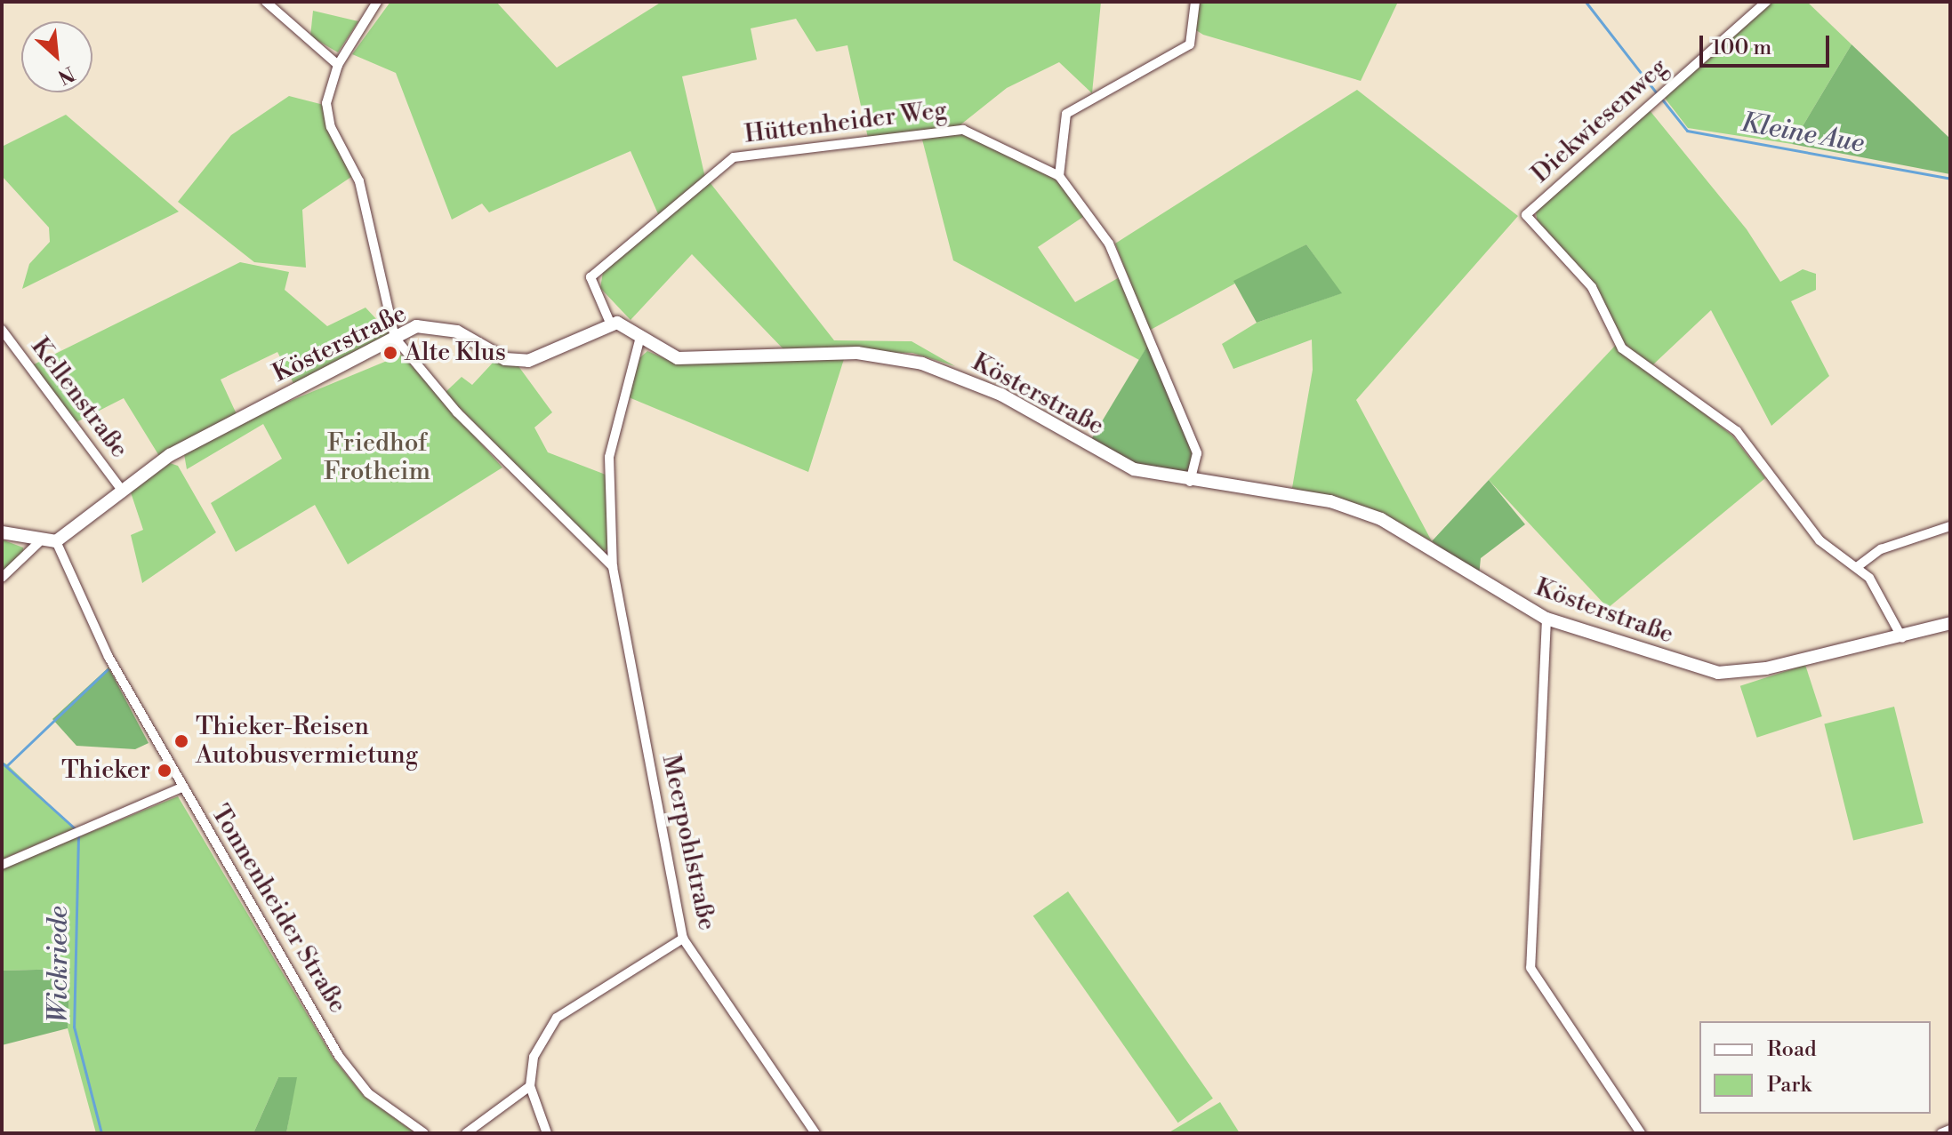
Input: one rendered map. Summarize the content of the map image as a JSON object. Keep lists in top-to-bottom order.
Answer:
{
  "streets": {
    "main road": ["Kösterstraße"],
    "street": [
      "Diekwiesenweg",
      "Hüttenheider Weg",
      "Kellenstraße",
      "Meerpohlstraße",
      "Tonnenheider Straße"
    ]
  },
  "crossings": [
    ["Hüttenheider Weg", "Kösterstraße"],
    ["Kösterstraße", "Kellenstraße"],
    ["Kösterstraße", "Meerpohlstraße"],
    ["Kösterstraße", "Tonnenheider Straße"]
  ],
  "water": ["Kleine Aue", "Wickriede"],
  "parks": ["Friedhof Frotheim"],
  "places": ["Alte Klus", "Thieker-Reisen Autobusvermietung", "Thieker"],
  "legend": ["Road", "Park"],
  "scale_bar": "100 m",
  "north": "bottom right"
}
